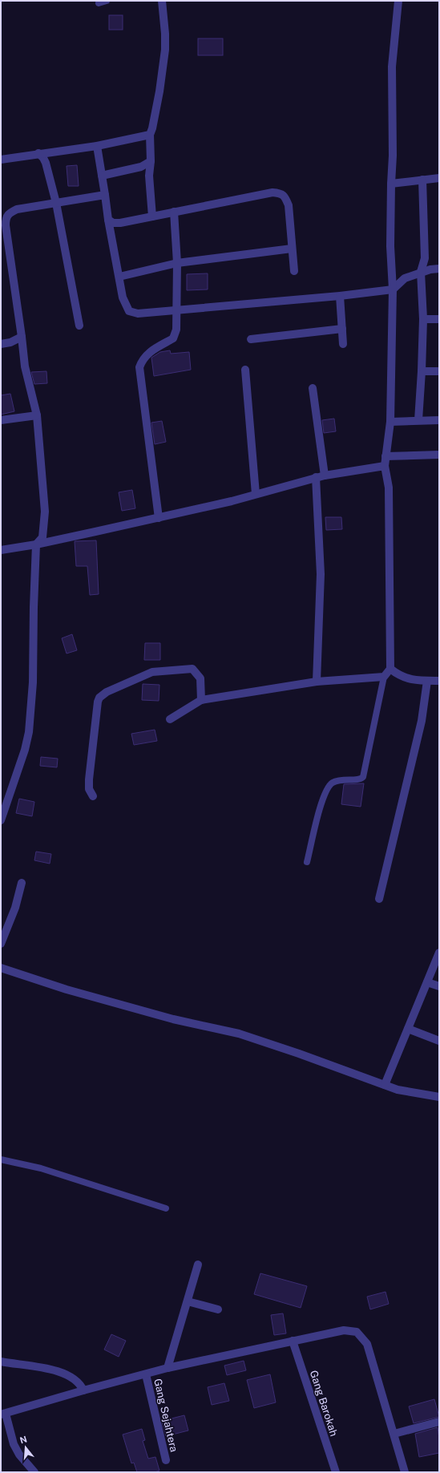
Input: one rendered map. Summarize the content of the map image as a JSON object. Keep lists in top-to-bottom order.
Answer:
{
  "streets": {
    "street": ["Gang Barokah", "Gang Sejahtera"]
  },
  "north": "top"
}
